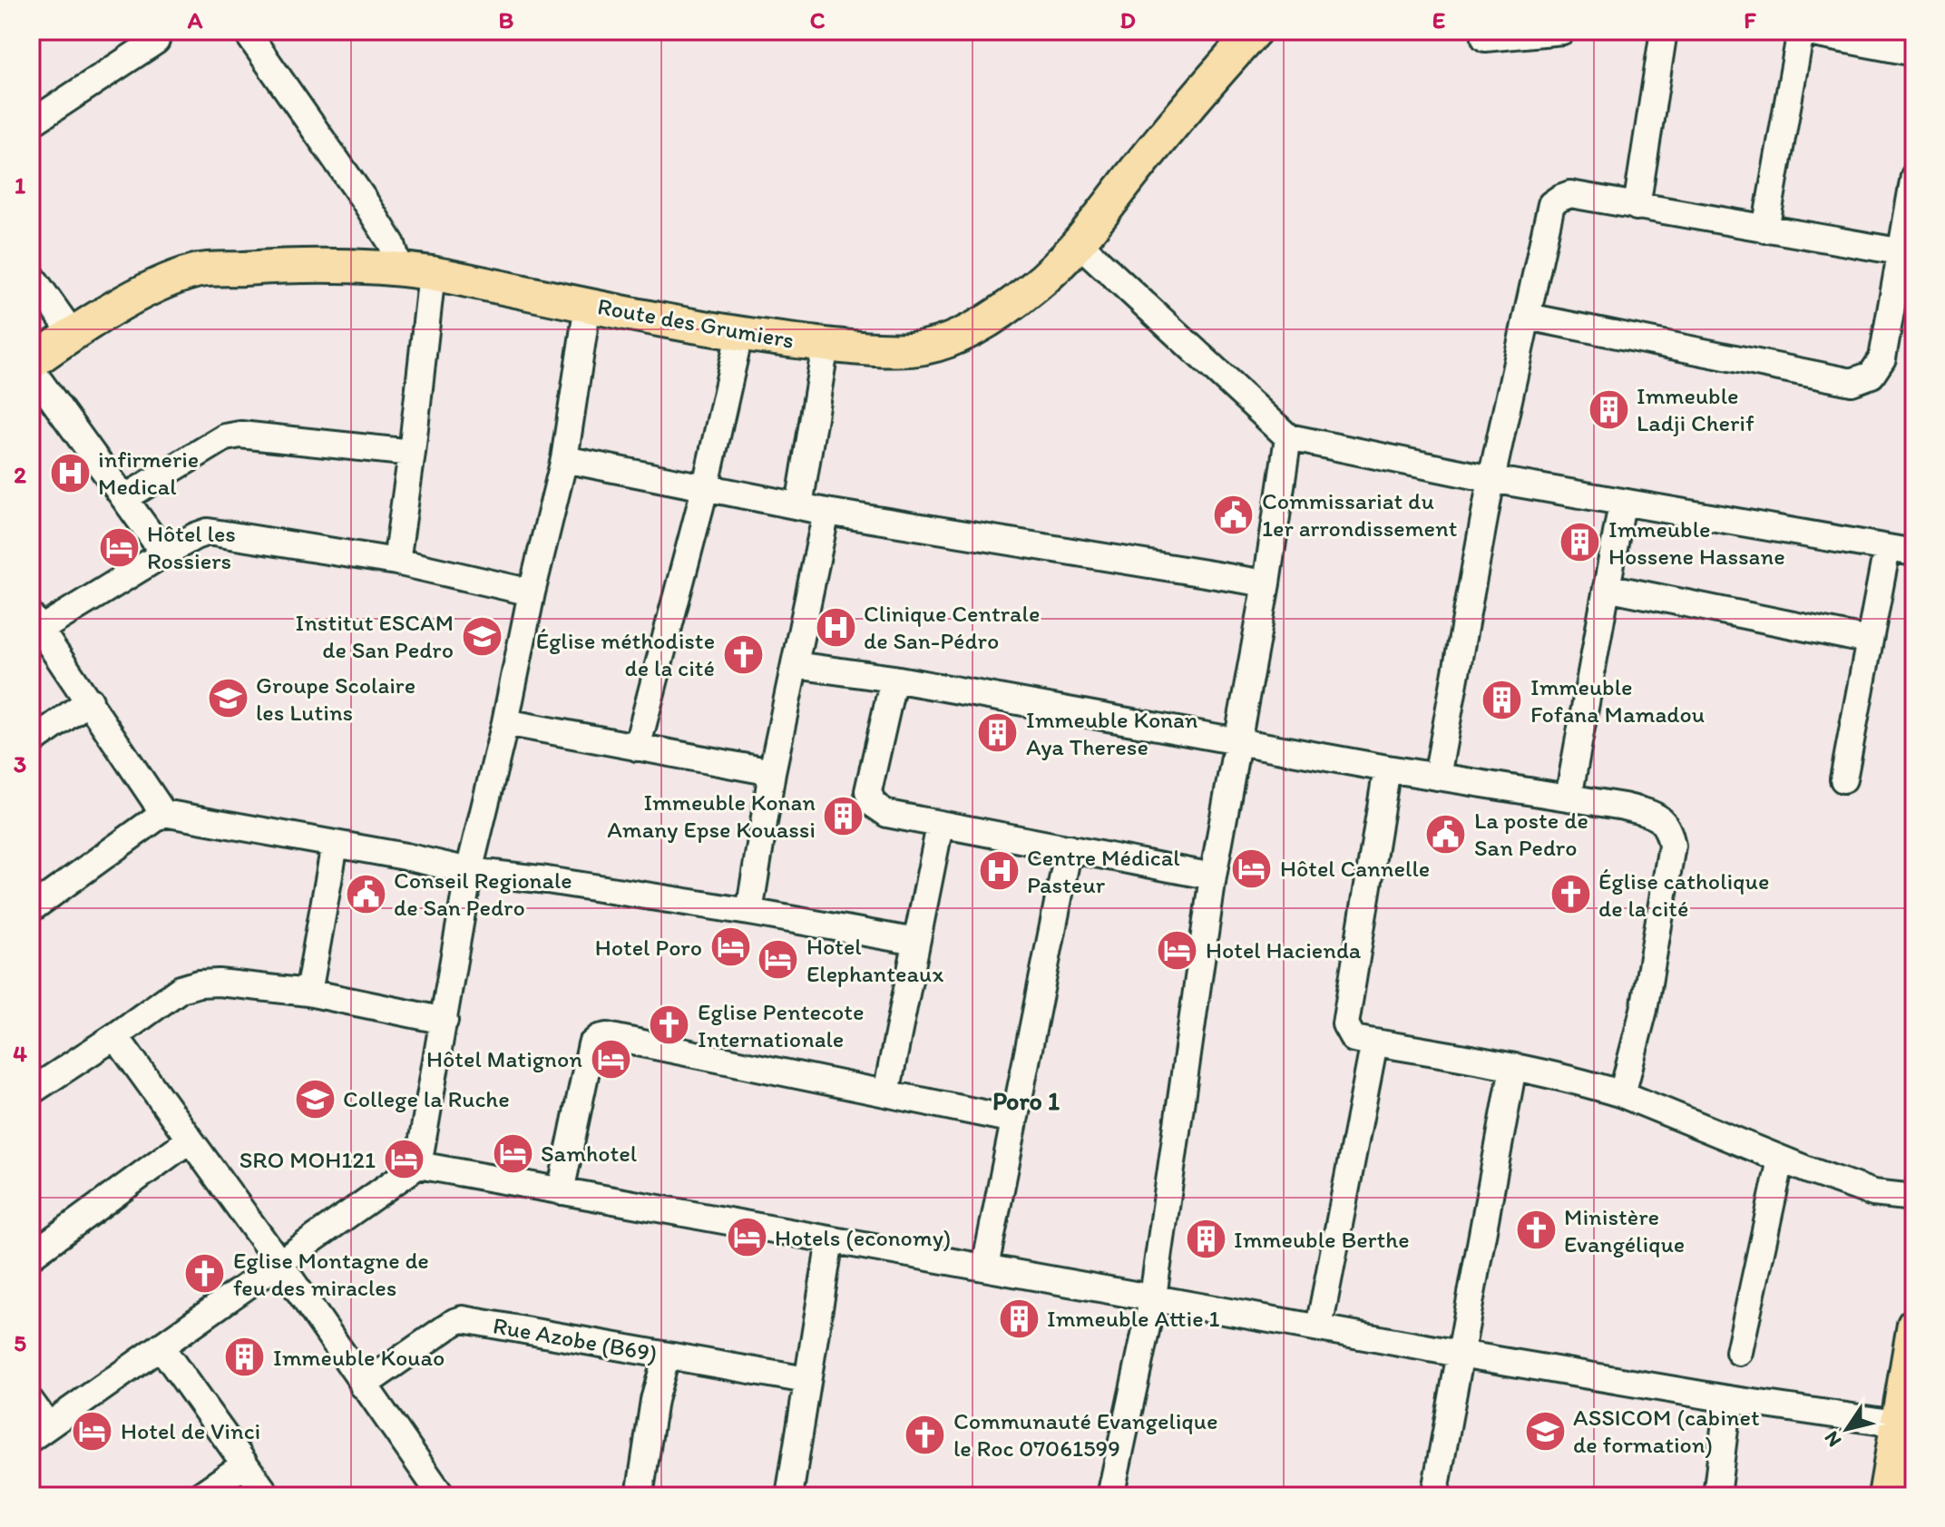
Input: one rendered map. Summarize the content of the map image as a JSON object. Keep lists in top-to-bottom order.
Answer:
{
  "streets": {
    "main road": ["Route des Grumiers"],
    "street": ["Rue Azobe (B69)"]
  },
  "districts": ["Poro 1"],
  "places": {
    "building": [
      "Immeuble Ladji Cherif",
      "Immeuble Hossene Hassane",
      "Immeuble Fofana Mamadou",
      "Immeuble Konan Aya Therese",
      "Immeuble Konan Amany Epse Kouassi",
      "Immeuble Berthe",
      "Immeuble Attie 1",
      "Immeuble Kouao"
    ],
    "hospital": ["infirmerie Medical", "Clinique Centrale de San-Pédro", "Centre Médical Pasteur"],
    "public building": ["Commissariat du 1er arrondissement", "La poste de San Pedro", "Conseil Regionale de San Pedro"],
    "hotel": [
      "Hôtel les Rossiers",
      "Hôtel Cannelle",
      "Hotel Poro",
      "Hotel Hacienda",
      "Hotel Elephanteaux",
      "Hôtel Matignon",
      "Samhotel",
      "SRO MOH121",
      "Hotels (economy)",
      "Hotel de Vinci"
    ],
    "school or university": [
      "Institut ESCAM de San Pedro",
      "Groupe Scolaire les Lutins",
      "College la Ruche",
      "ASSICOM (cabinet de formation)"
    ],
    "church": [
      "Église méthodiste de la cité",
      "Église catholique de la cité",
      "Eglise Pentecote Internationale",
      "Ministère Evangélique",
      "Eglise Montagne de feu des miracles",
      "Communauté Evangelique le Roc 07061599"
    ]
  },
  "north": "bottom left",
  "grid": {
    "columns": [
      "A",
      "B",
      "C",
      "D",
      "E",
      "F"
    ],
    "rows": [
      "1",
      "2",
      "3",
      "4",
      "5"
    ]
  }
}
